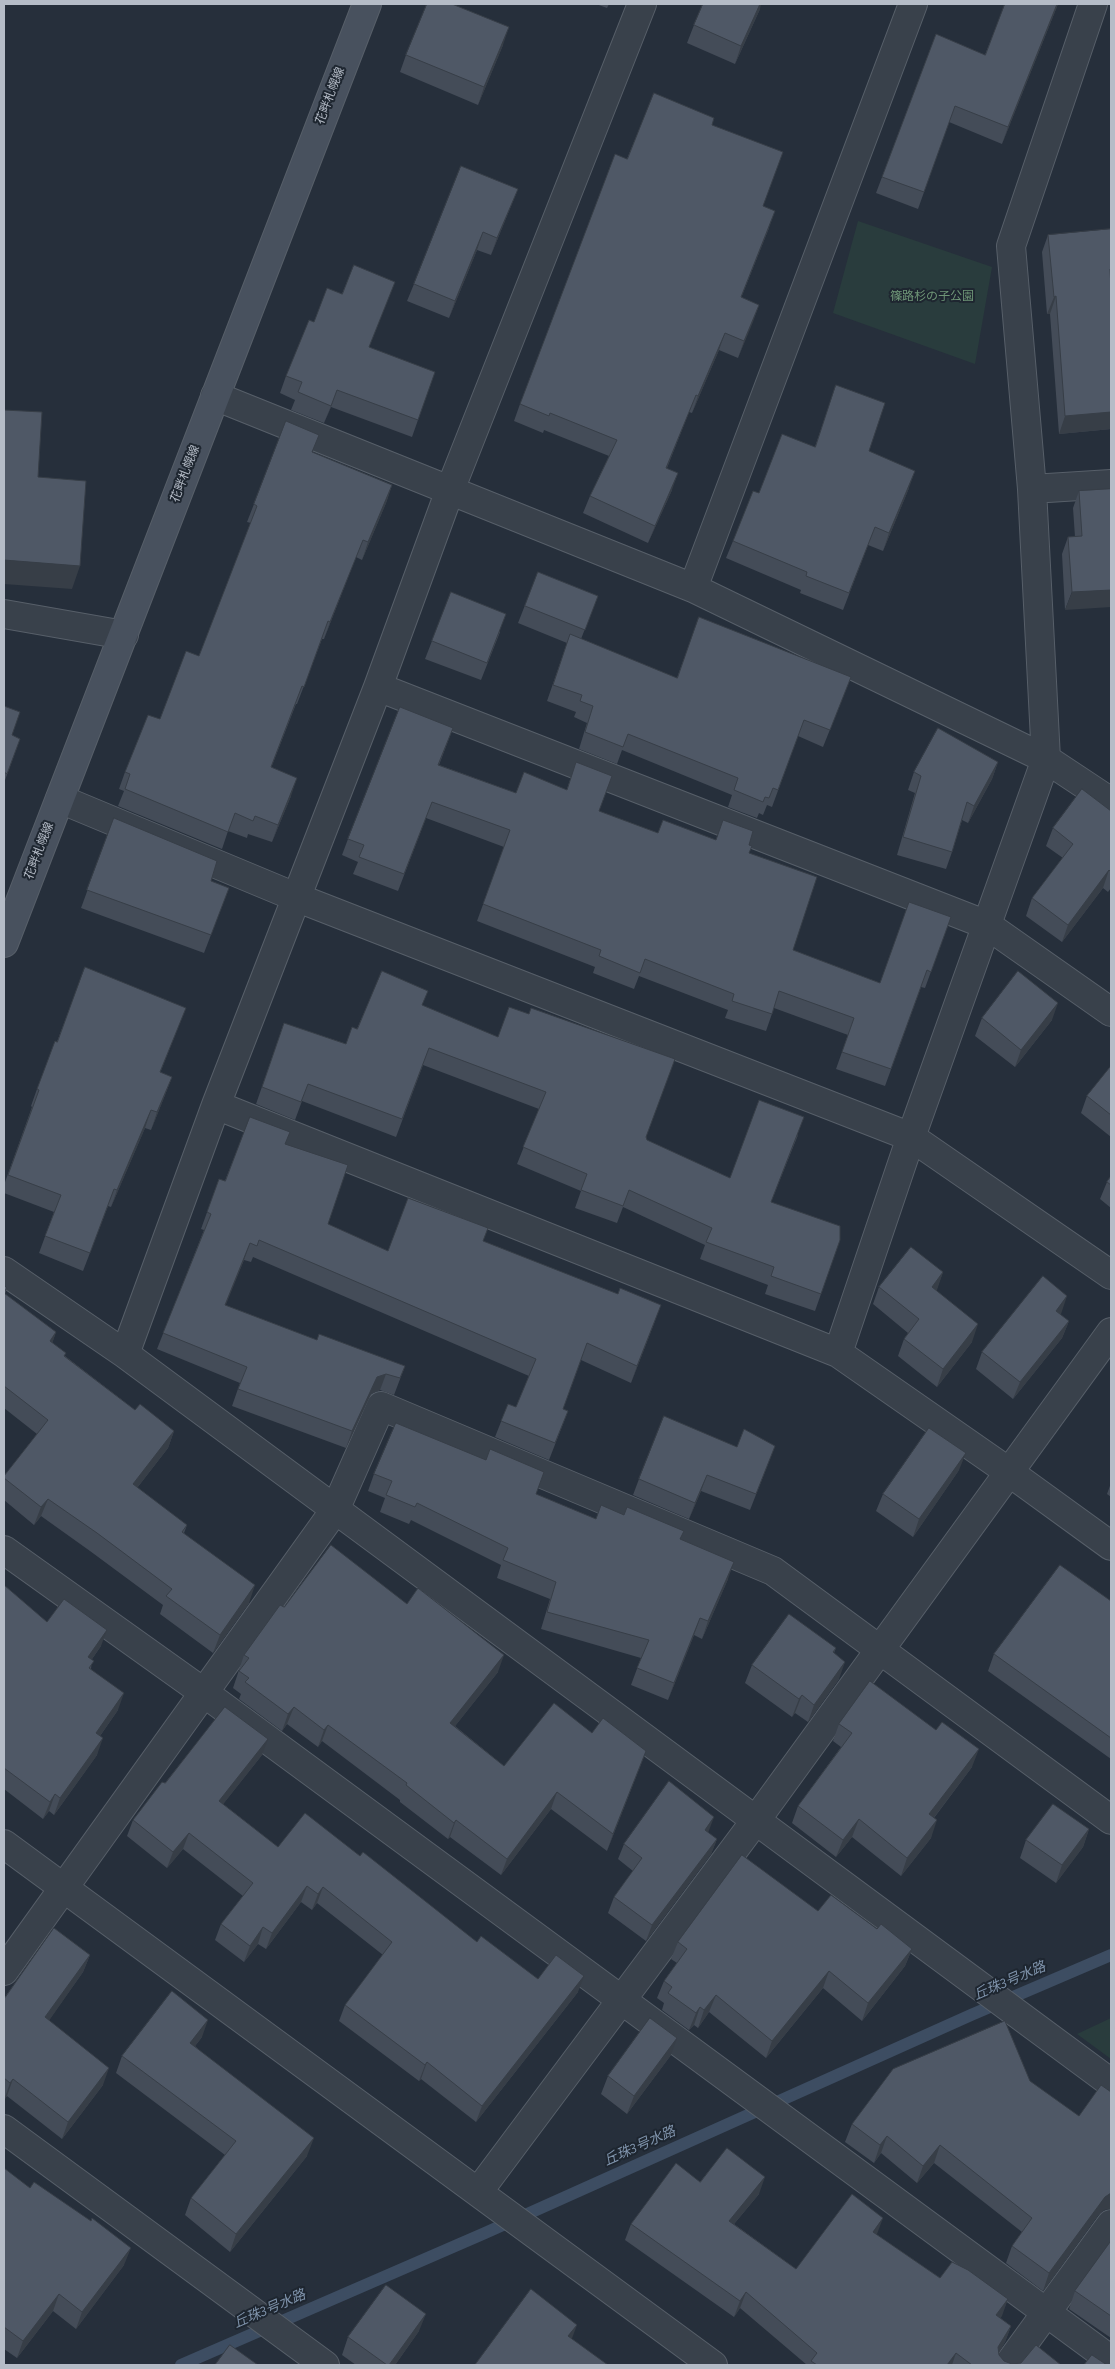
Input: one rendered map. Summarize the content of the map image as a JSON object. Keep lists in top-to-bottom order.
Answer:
{
  "streets": {
    "main road": ["花畔札幌線"]
  },
  "water": ["丘珠3号水路"],
  "parks": ["篠路杉の子公園"]
}
